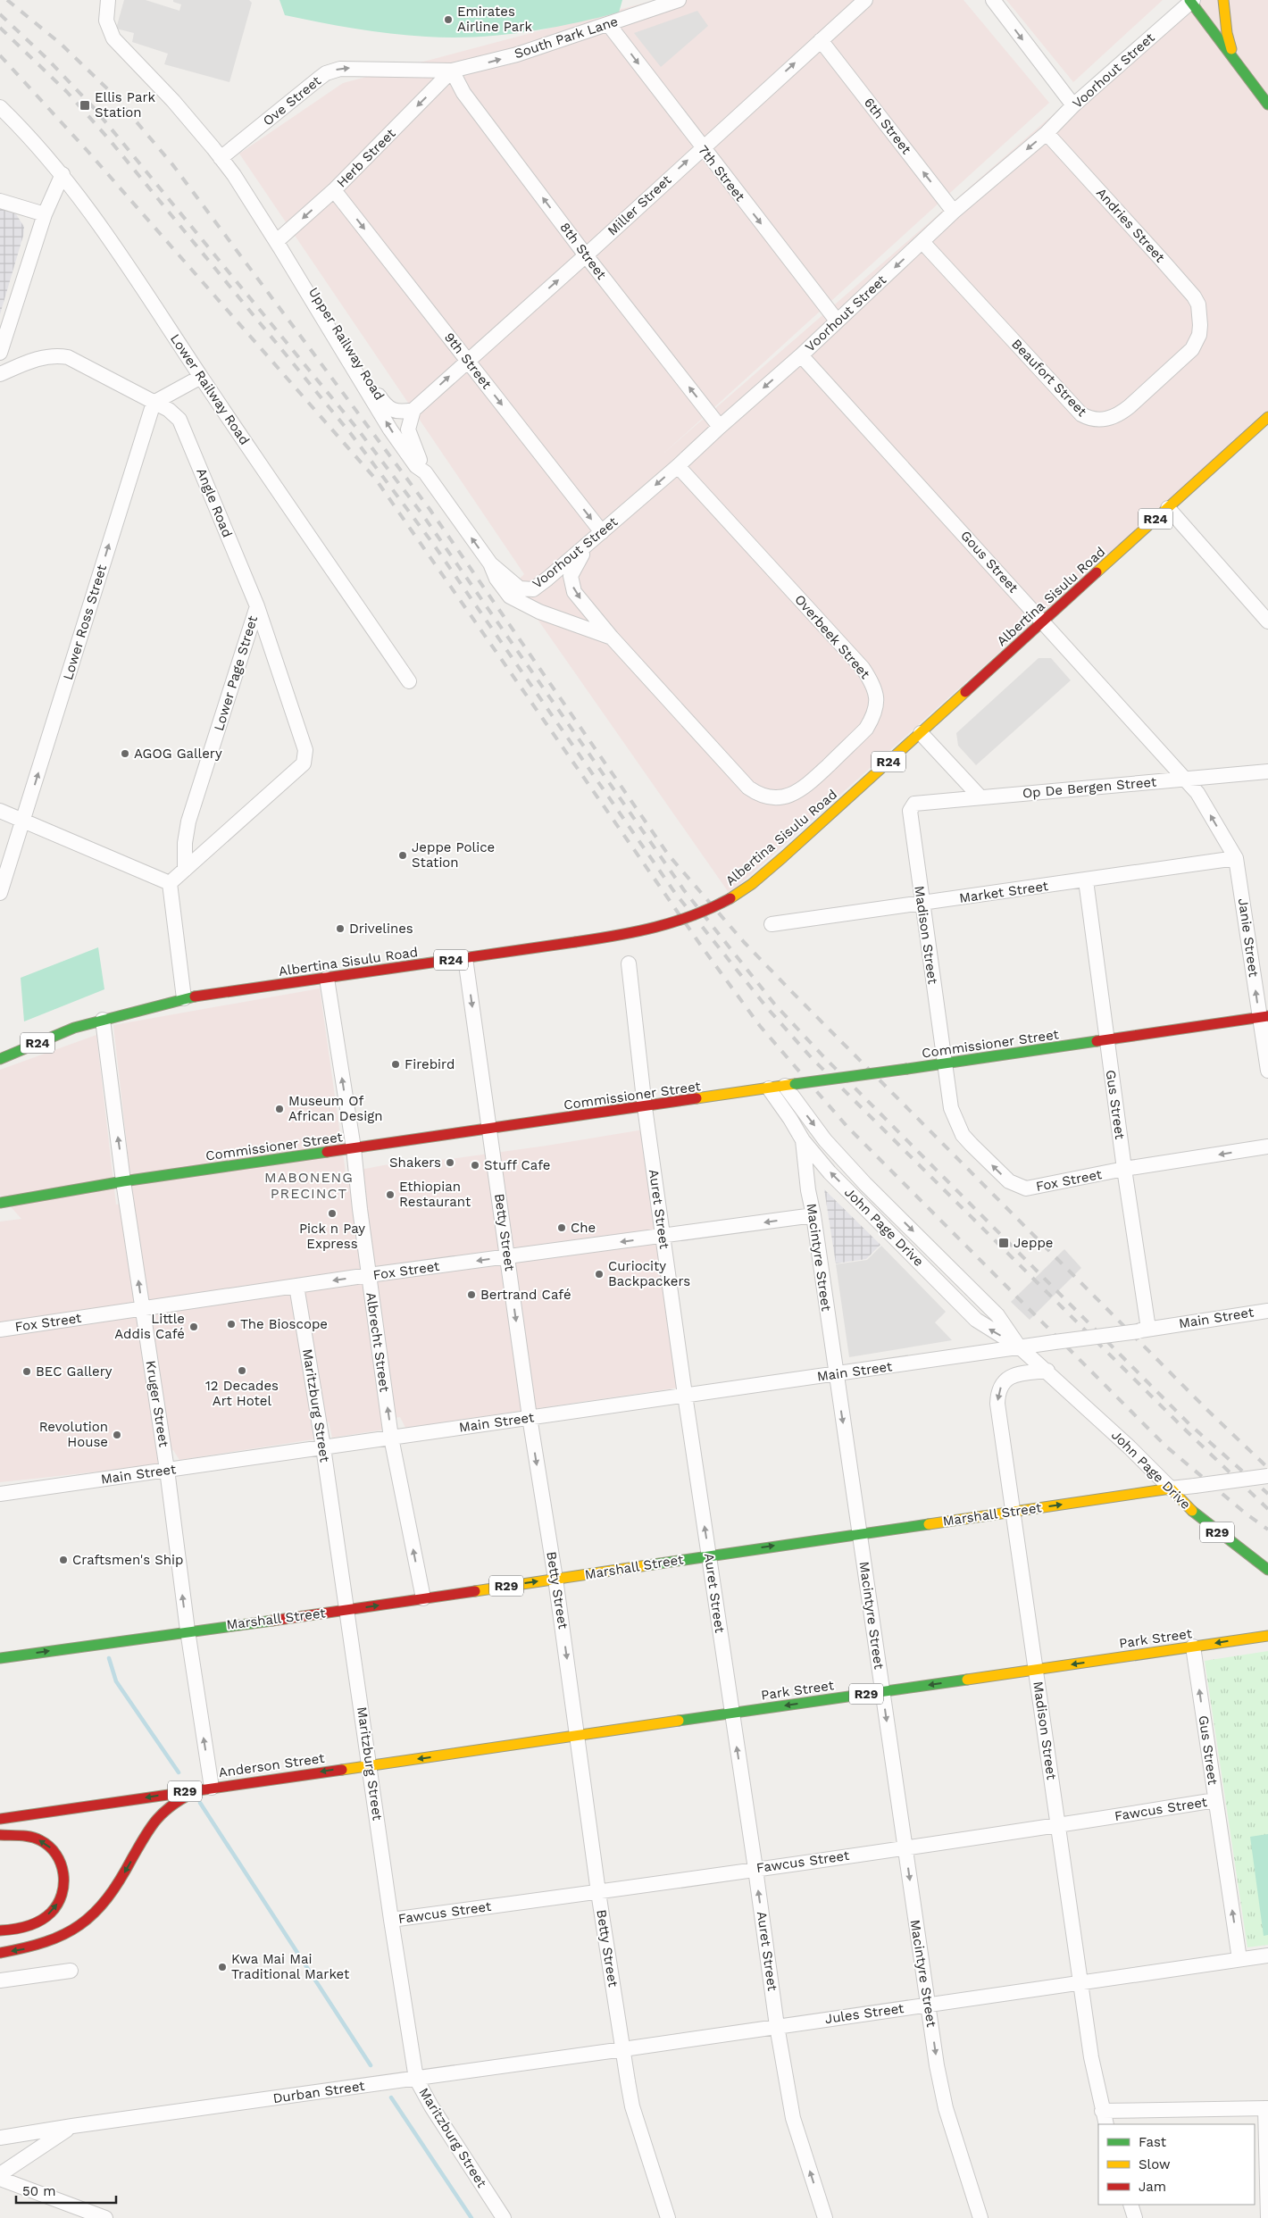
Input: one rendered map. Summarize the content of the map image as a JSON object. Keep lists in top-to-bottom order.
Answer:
{
  "streets": {
    "main road": [
      "R24",
      "Albertina Sisulu Road",
      "Commissioner Street",
      "John Page Drive",
      "Marshall Street",
      "R29",
      "Park Street",
      "Anderson Street"
    ],
    "street": [
      "South Park Lane",
      "Voorhout Street",
      "Ove Street",
      "6th Street",
      "Herb Street",
      "7th Street",
      "Miller Street",
      "Andries Street",
      "8th Street",
      "Upper Railway Road",
      "9th Street",
      "Beaufort Street",
      "Lower Railway Road",
      "Angle Road",
      "Gous Street",
      "Lower Ross Street",
      "Overbeek Street",
      "Lower Page Street",
      "Op De Bergen Street",
      "Market Street",
      "Madison Street",
      "Janie Street",
      "Gus Street",
      "Fox Street",
      "Auret Street",
      "Betty Street",
      "Macintyre Street",
      "Main Street",
      "Albrecht Street",
      "Kruger Street",
      "Maritzburg Street",
      "Fawcus Street",
      "Jules Street",
      "Durban Street"
    ]
  },
  "crossings": [
    ["South Park Lane", "Ove Street"],
    ["South Park Lane", "Herb Street"],
    ["South Park Lane", "7th Street"],
    ["South Park Lane", "8th Street"],
    ["Voorhout Street", "6th Street"],
    ["Voorhout Street", "7th Street"],
    ["Voorhout Street", "Andries Street"],
    ["Voorhout Street", "8th Street"],
    ["Voorhout Street", "Upper Railway Road"],
    ["Voorhout Street", "9th Street"],
    ["Voorhout Street", "Beaufort Street"],
    ["Voorhout Street", "Gous Street"],
    ["Voorhout Street", "Overbeek Street"],
    ["Ove Street", "Herb Street"],
    ["Ove Street", "8th Street"],
    ["Ove Street", "Upper Railway Road"],
    ["6th Street", "Miller Street"],
    ["Herb Street", "8th Street"],
    ["Herb Street", "Upper Railway Road"],
    ["Herb Street", "9th Street"],
    ["7th Street", "Miller Street"],
    ["Miller Street", "8th Street"],
    ["Miller Street", "Upper Railway Road"],
    ["Miller Street", "9th Street"],
    ["Andries Street", "Beaufort Street"],
    ["Upper Railway Road", "Overbeek Street"],
    ["Angle Road", "Lower Ross Street"],
    ["Angle Road", "Lower Page Street"],
    ["Gous Street", "Albertina Sisulu Road"],
    ["Gous Street", "Op De Bergen Street"],
    ["Gous Street", "Market Street"],
    ["Gous Street", "Janie Street"],
    ["Albertina Sisulu Road", "Betty Street"],
    ["Albertina Sisulu Road", "Albrecht Street"],
    ["Albertina Sisulu Road", "Kruger Street"],
    ["Op De Bergen Street", "Madison Street"],
    ["Market Street", "Madison Street"],
    ["Market Street", "Janie Street"],
    ["Market Street", "Gus Street"],
    ["Madison Street", "Commissioner Street"],
    ["Madison Street", "Fox Street"],
    ["Madison Street", "John Page Drive"],
    ["Madison Street", "Marshall Street"],
    ["Madison Street", "Park Street"],
    ["Madison Street", "Fawcus Street"],
    ["Madison Street", "Jules Street"],
    ["Janie Street", "Commissioner Street"],
    ["Commissioner Street", "Gus Street"],
    ["Commissioner Street", "Fox Street"],
    ["Commissioner Street", "Auret Street"],
    ["Commissioner Street", "John Page Drive"],
    ["Commissioner Street", "Betty Street"],
    ["Commissioner Street", "Albrecht Street"],
    ["Commissioner Street", "Kruger Street"],
    ["Gus Street", "Fox Street"],
    ["Gus Street", "Main Street"],
    ["Gus Street", "Park Street"],
    ["Gus Street", "Fawcus Street"],
    ["Gus Street", "Jules Street"],
    ["Fox Street", "Auret Street"],
    ["Fox Street", "Betty Street"],
    ["Fox Street", "Macintyre Street"],
    ["Fox Street", "Albrecht Street"],
    ["Fox Street", "Kruger Street"],
    ["Fox Street", "Maritzburg Street"],
    ["Auret Street", "Main Street"],
    ["Auret Street", "Marshall Street"],
    ["Auret Street", "Park Street"],
    ["Auret Street", "Fawcus Street"],
    ["Auret Street", "Jules Street"],
    ["John Page Drive", "Macintyre Street"],
    ["John Page Drive", "Main Street"],
    ["John Page Drive", "Marshall Street"],
    ["Betty Street", "Main Street"],
    ["Betty Street", "Marshall Street"],
    ["Betty Street", "Park Street"],
    ["Betty Street", "Fawcus Street"],
    ["Betty Street", "Jules Street"],
    ["Macintyre Street", "Main Street"],
    ["Macintyre Street", "Marshall Street"],
    ["Macintyre Street", "Park Street"],
    ["Macintyre Street", "Fawcus Street"],
    ["Macintyre Street", "Jules Street"],
    ["Main Street", "Albrecht Street"],
    ["Main Street", "Kruger Street"],
    ["Main Street", "Maritzburg Street"],
    ["Albrecht Street", "Marshall Street"],
    ["Kruger Street", "Marshall Street"],
    ["Kruger Street", "Anderson Street"],
    ["Maritzburg Street", "Marshall Street"],
    ["Maritzburg Street", "Anderson Street"],
    ["Maritzburg Street", "Fawcus Street"],
    ["Maritzburg Street", "Durban Street"],
    ["Park Street", "Anderson Street"],
    ["Jules Street", "Durban Street"]
  ],
  "one_way": [
    "South Park Lane",
    "Voorhout Street",
    "Ove Street",
    "6th Street",
    "Herb Street",
    "7th Street",
    "Miller Street",
    "8th Street",
    "9th Street",
    "Lower Ross Street",
    "Janie Street",
    "Gus Street",
    "Fox Street",
    "Auret Street",
    "Betty Street",
    "Macintyre Street",
    "Albrecht Street",
    "Kruger Street",
    "Marshall Street",
    "Park Street",
    "Anderson Street"
  ],
  "districts": ["MABONENG PRECINCT"],
  "places": {
    "other": [
      "Emirates Airline Park",
      "AGOG Gallery",
      "Jeppe Police Station",
      "Drivelines",
      "Firebird",
      "Museum Of African Design",
      "Shakers",
      "Stuff Cafe",
      "Ethiopian Restaurant",
      "Pick n Pay Express",
      "Che",
      "Curiocity Backpackers",
      "Bertrand Café",
      "The Bioscope",
      "Little Addis Café",
      "12 Decades Art Hotel",
      "BEC Gallery",
      "Revolution House",
      "Craftsmen's Ship",
      "Kwa Mai Mai Traditional Market"
    ],
    "transit": ["Ellis Park Station", "Jeppe"]
  },
  "legend": ["Fast", "Slow", "Jam"],
  "scale_bar": "50 m"
}
